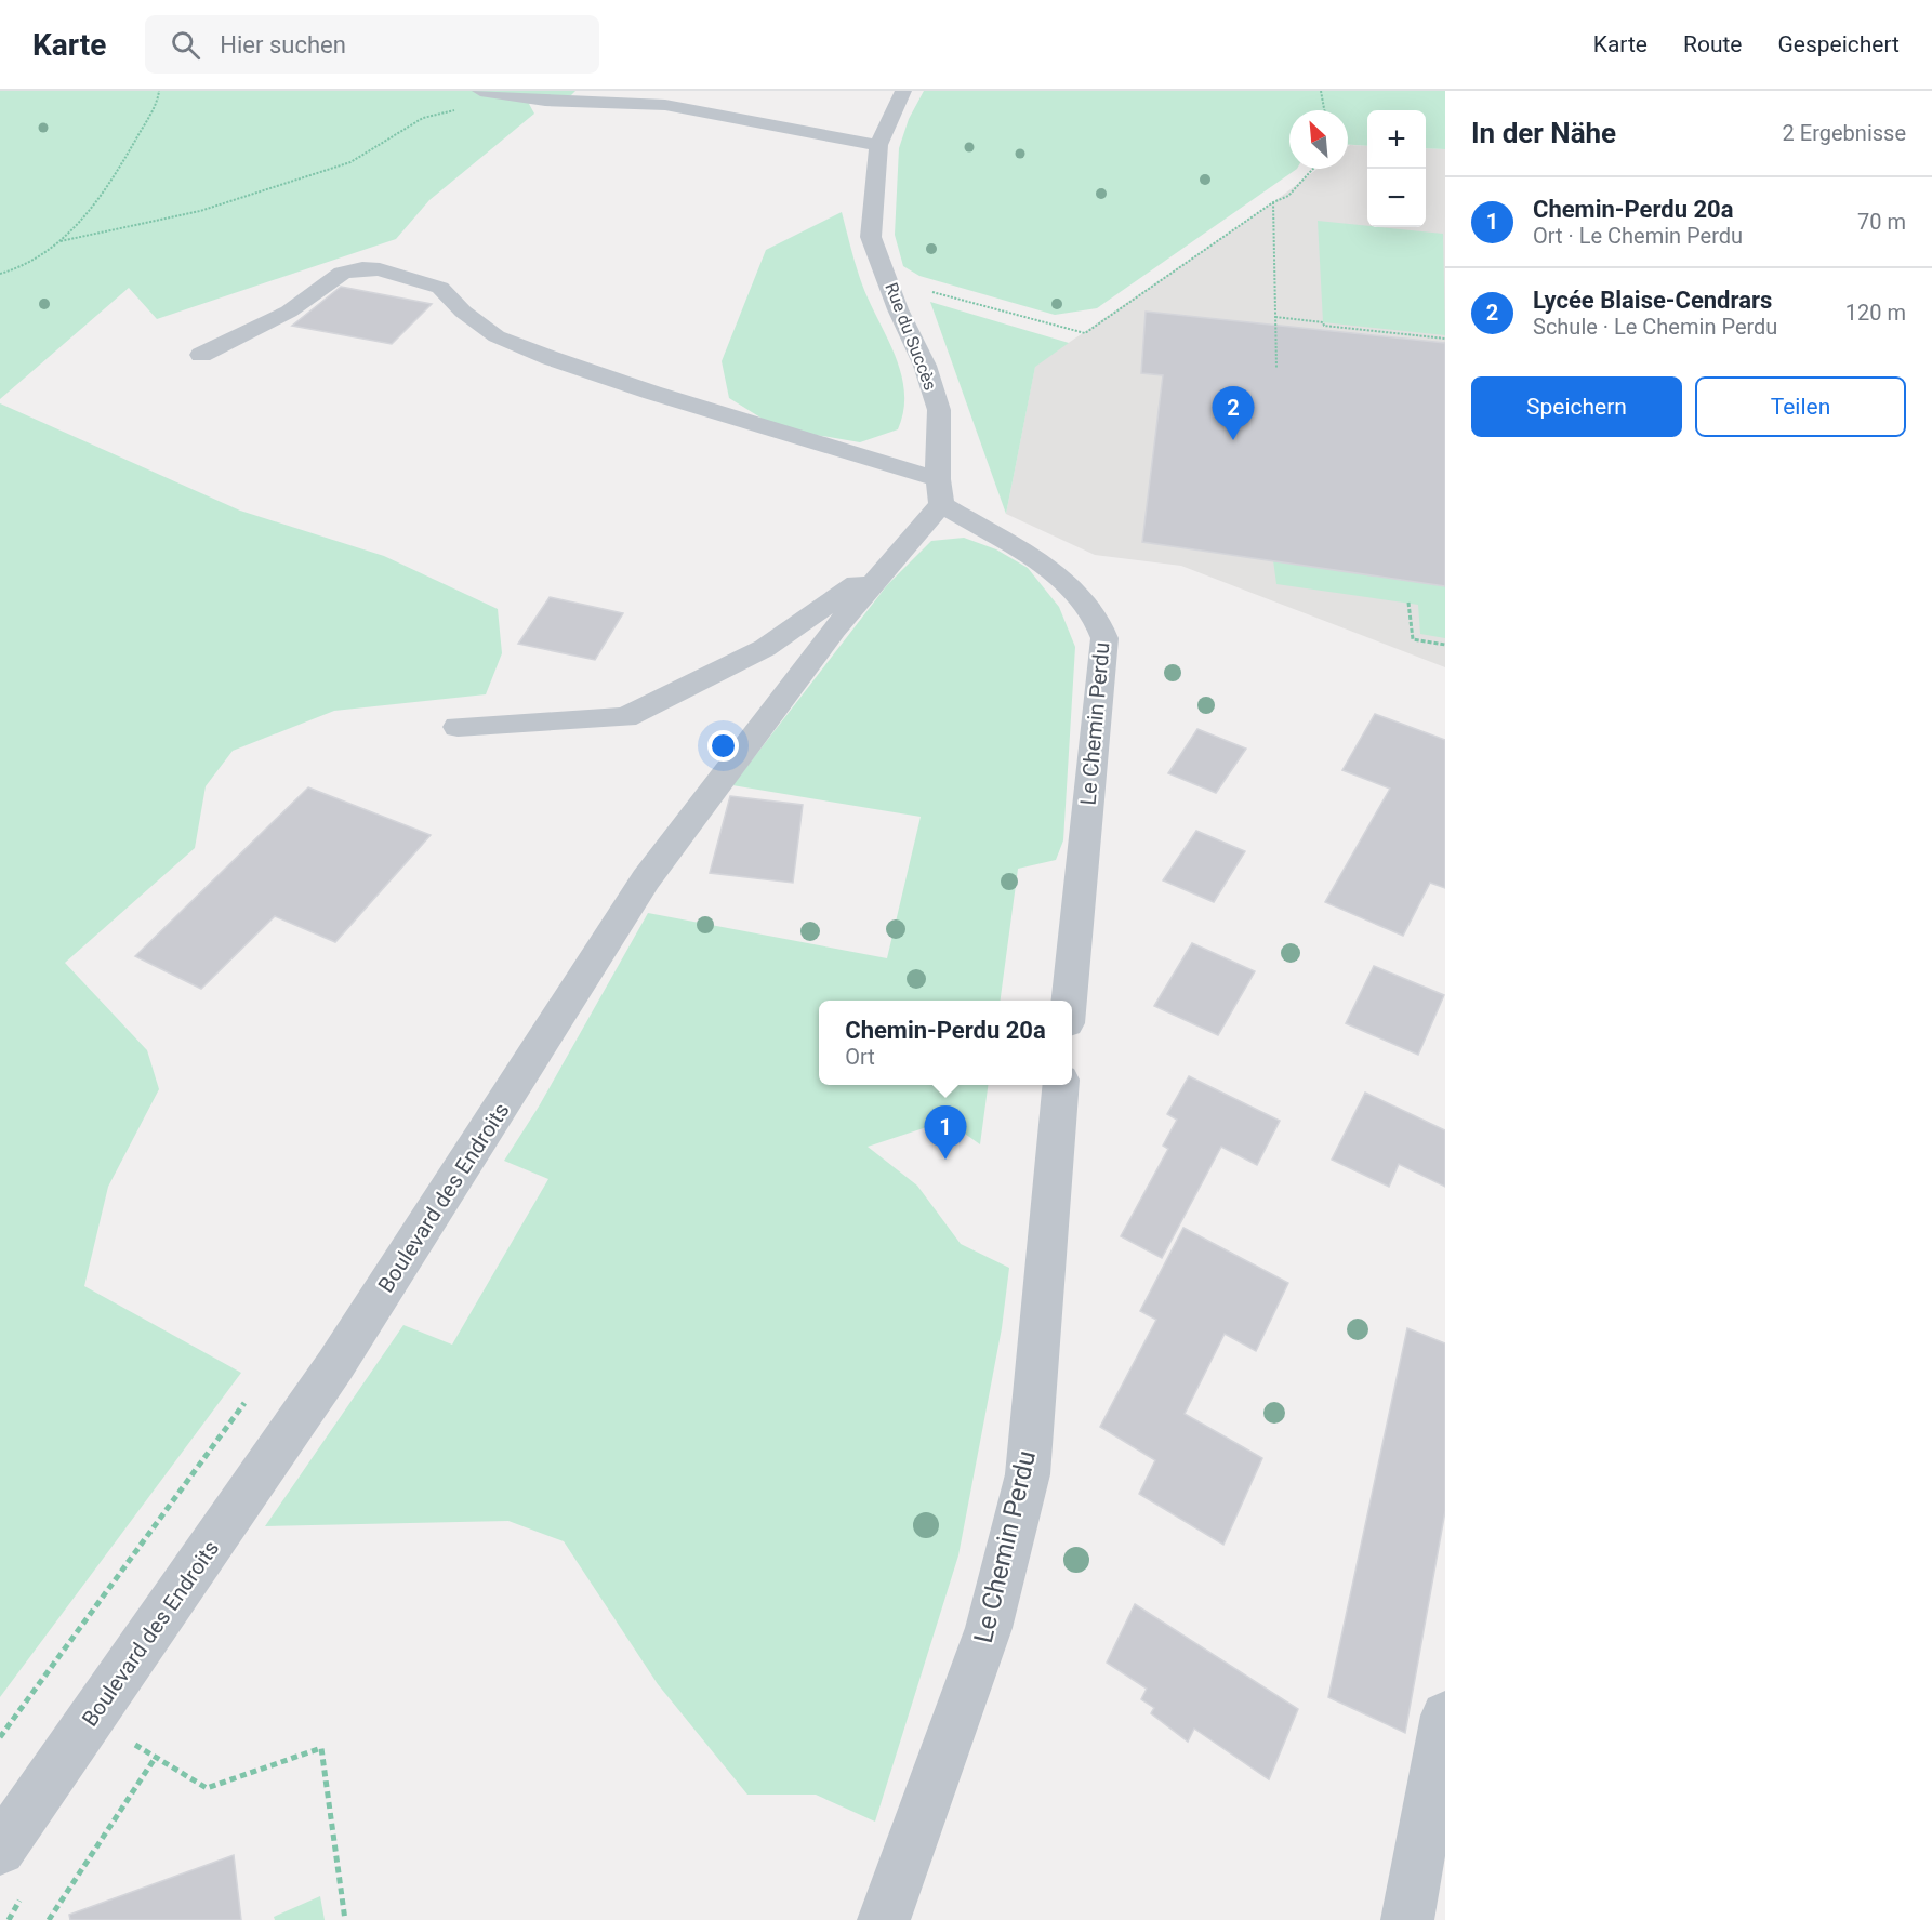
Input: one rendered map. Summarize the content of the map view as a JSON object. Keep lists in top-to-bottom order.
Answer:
{
  "streets": {
    "street": ["Rue du Succès", "Le Chemin Perdu", "Boulevard des Endroits"]
  },
  "crossings": [
    ["Rue du Succès", "Le Chemin Perdu"]
  ],
  "north": "top left",
  "page": {
    "header": "Karte",
    "search": "Hier suchen",
    "nav": ["Karte", "Route", "Gespeichert"],
    "heading": ["In der Nähe", "2 Ergebnisse"],
    "map_buttons": ["+", "−"],
    "list": [
      {
        "mark": "1",
        "name": "Chemin-Perdu 20a",
        "note": "Ort · Le Chemin Perdu",
        "value": "70 m"
      },
      {
        "mark": "2",
        "name": "Lycée Blaise-Cendrars",
        "note": "Schule · Le Chemin Perdu",
        "value": "120 m"
      }
    ],
    "buttons": ["Speichern", "Teilen"],
    "pins": ["2", "1"],
    "popup": ["Chemin-Perdu 20a", "Ort"]
  }
}
